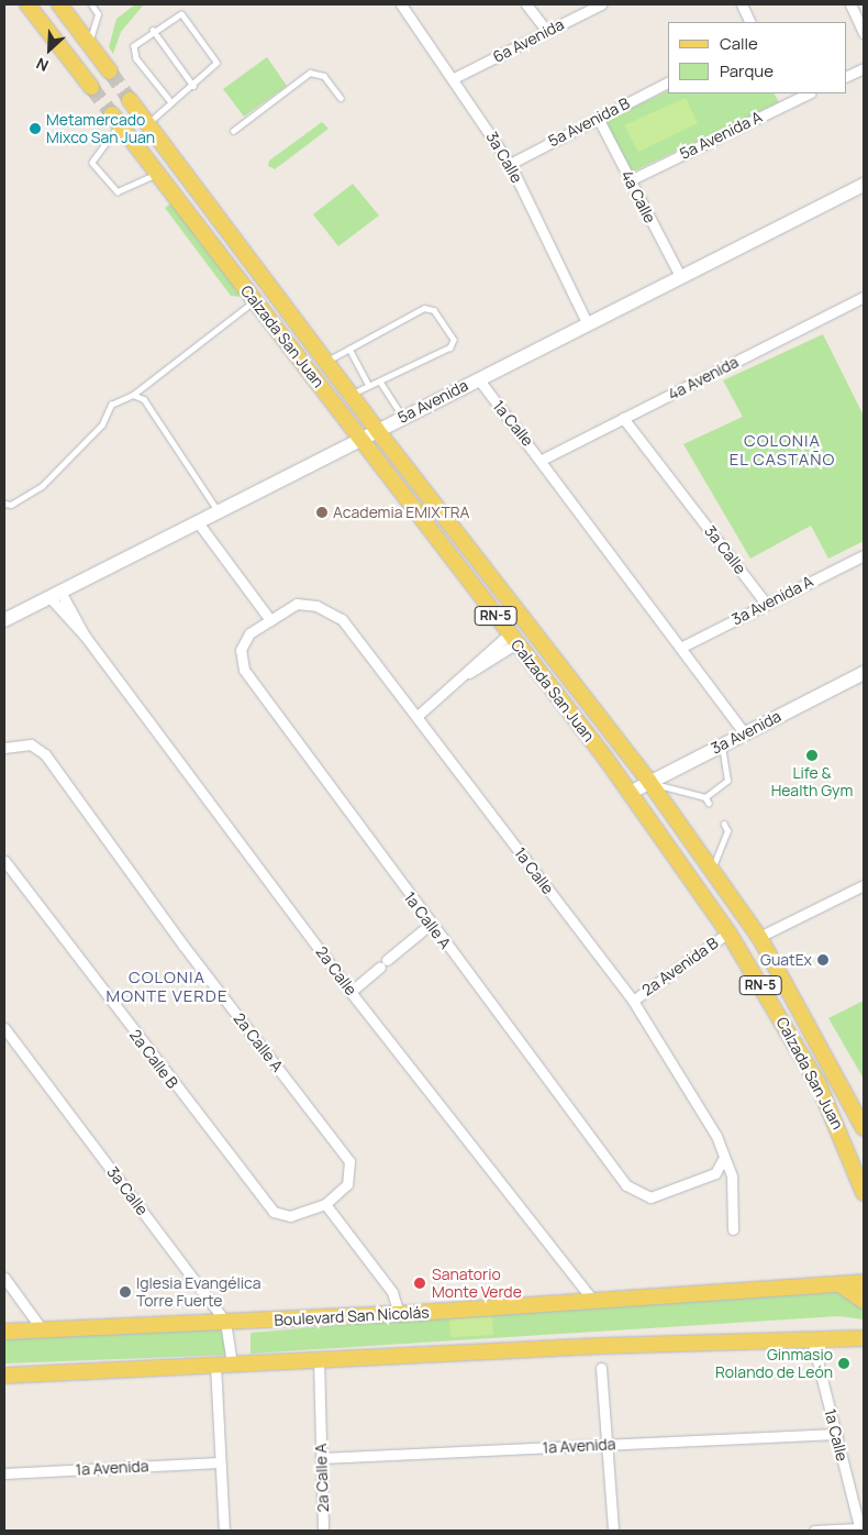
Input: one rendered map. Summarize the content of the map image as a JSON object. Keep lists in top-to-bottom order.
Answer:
{
  "streets": {
    "main road": [
      "Calzada San Juan",
      "5a Avenida",
      "RN-5",
      "3a Avenida",
      "Boulevard San Nicolás"
    ],
    "street": [
      "6a Avenida",
      "5a Avenida B",
      "5a Avenida A",
      "3a Calle",
      "4a Calle",
      "4a Avenida",
      "1a Calle",
      "3a Avenida A",
      "1a Calle A",
      "2a Avenida B",
      "2a Calle",
      "2a Calle A",
      "2a Calle B",
      "1a Avenida"
    ]
  },
  "crossings": [
    ["6a Avenida", "3a Calle"],
    ["5a Avenida B", "3a Calle"],
    ["5a Avenida B", "4a Calle"],
    ["5a Avenida A", "4a Calle"],
    ["3a Calle", "4a Avenida"],
    ["3a Calle", "5a Avenida"],
    ["3a Calle", "3a Avenida A"],
    ["3a Calle", "Boulevard San Nicolás"],
    ["4a Calle", "5a Avenida"],
    ["Calzada San Juan", "5a Avenida"],
    ["Calzada San Juan", "3a Avenida"],
    ["Calzada San Juan", "2a Avenida B"],
    ["4a Avenida", "1a Calle"],
    ["5a Avenida", "1a Calle"],
    ["5a Avenida", "2a Calle"],
    ["1a Calle", "3a Avenida A"],
    ["1a Calle", "3a Avenida"],
    ["1a Calle", "1a Calle A"],
    ["1a Calle", "2a Avenida B"],
    ["1a Calle", "1a Avenida"],
    ["2a Calle", "Boulevard San Nicolás"],
    ["2a Calle A", "2a Calle B"],
    ["2a Calle A", "1a Avenida"]
  ],
  "districts": ["COLONIA EL CASTAÑO", "COLONIA MONTE VERDE"],
  "places": [
    "Metamercado Mixco San Juan",
    "Academia EMIXTRA",
    "Life & Health Gym",
    "GuatEx",
    "Sanatorio Monte Verde",
    "Iglesia Evangélica Torre Fuerte",
    "Ginmasio Rolando de León"
  ],
  "legend": ["Calle", "Parque"],
  "north": "bottom left"
}
